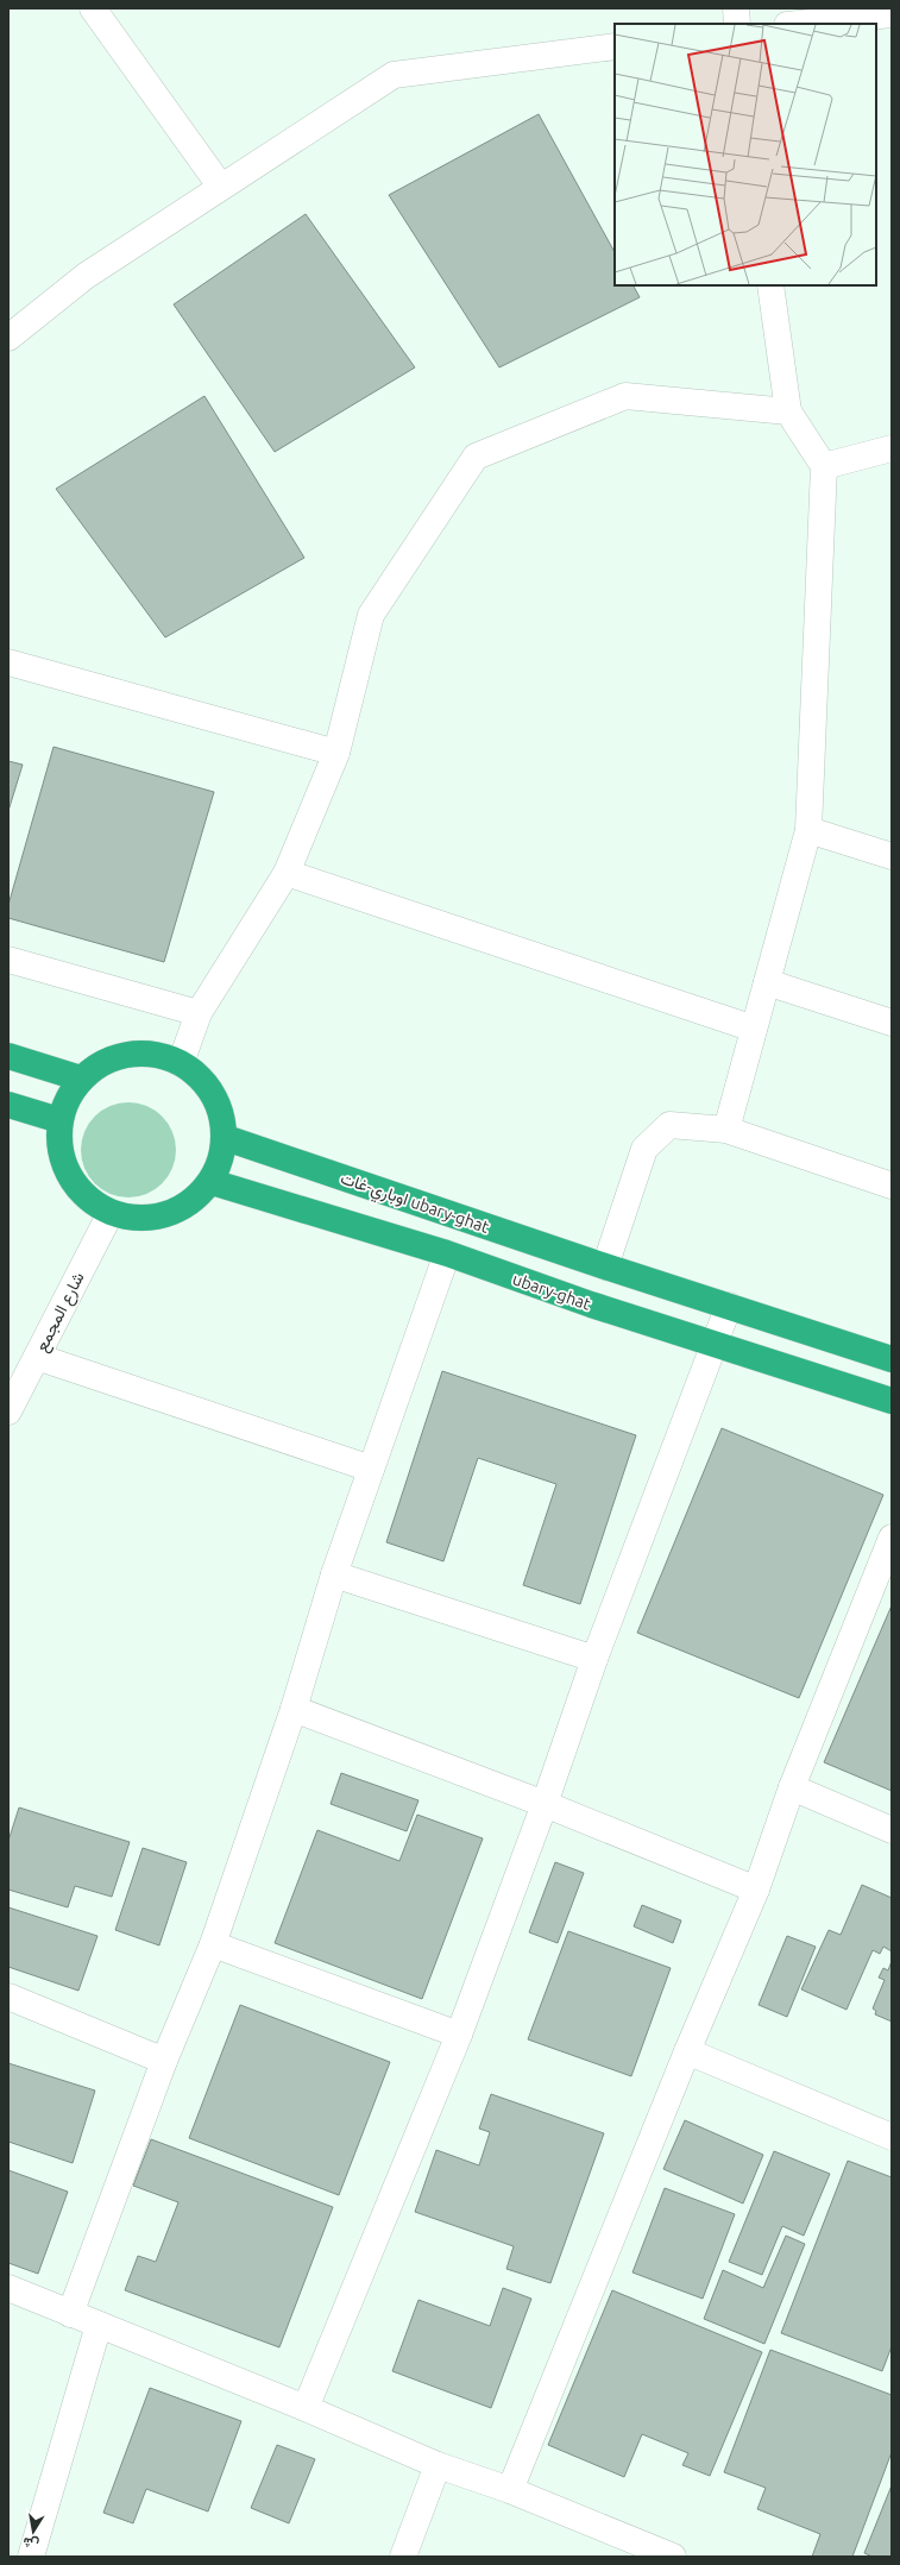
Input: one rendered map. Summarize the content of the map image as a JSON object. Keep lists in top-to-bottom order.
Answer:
{
  "streets": {
    "highway": ["اوباري-غات ubary-ghat", "ubary-ghat"],
    "street": ["شارع المجمع"]
  },
  "crossings": [
    ["اوباري-غات ubary-ghat", "ubary-ghat"],
    ["اوباري-غات ubary-ghat", "شارع المجمع"],
    ["ubary-ghat", "شارع المجمع"]
  ],
  "north": "bottom"
}
